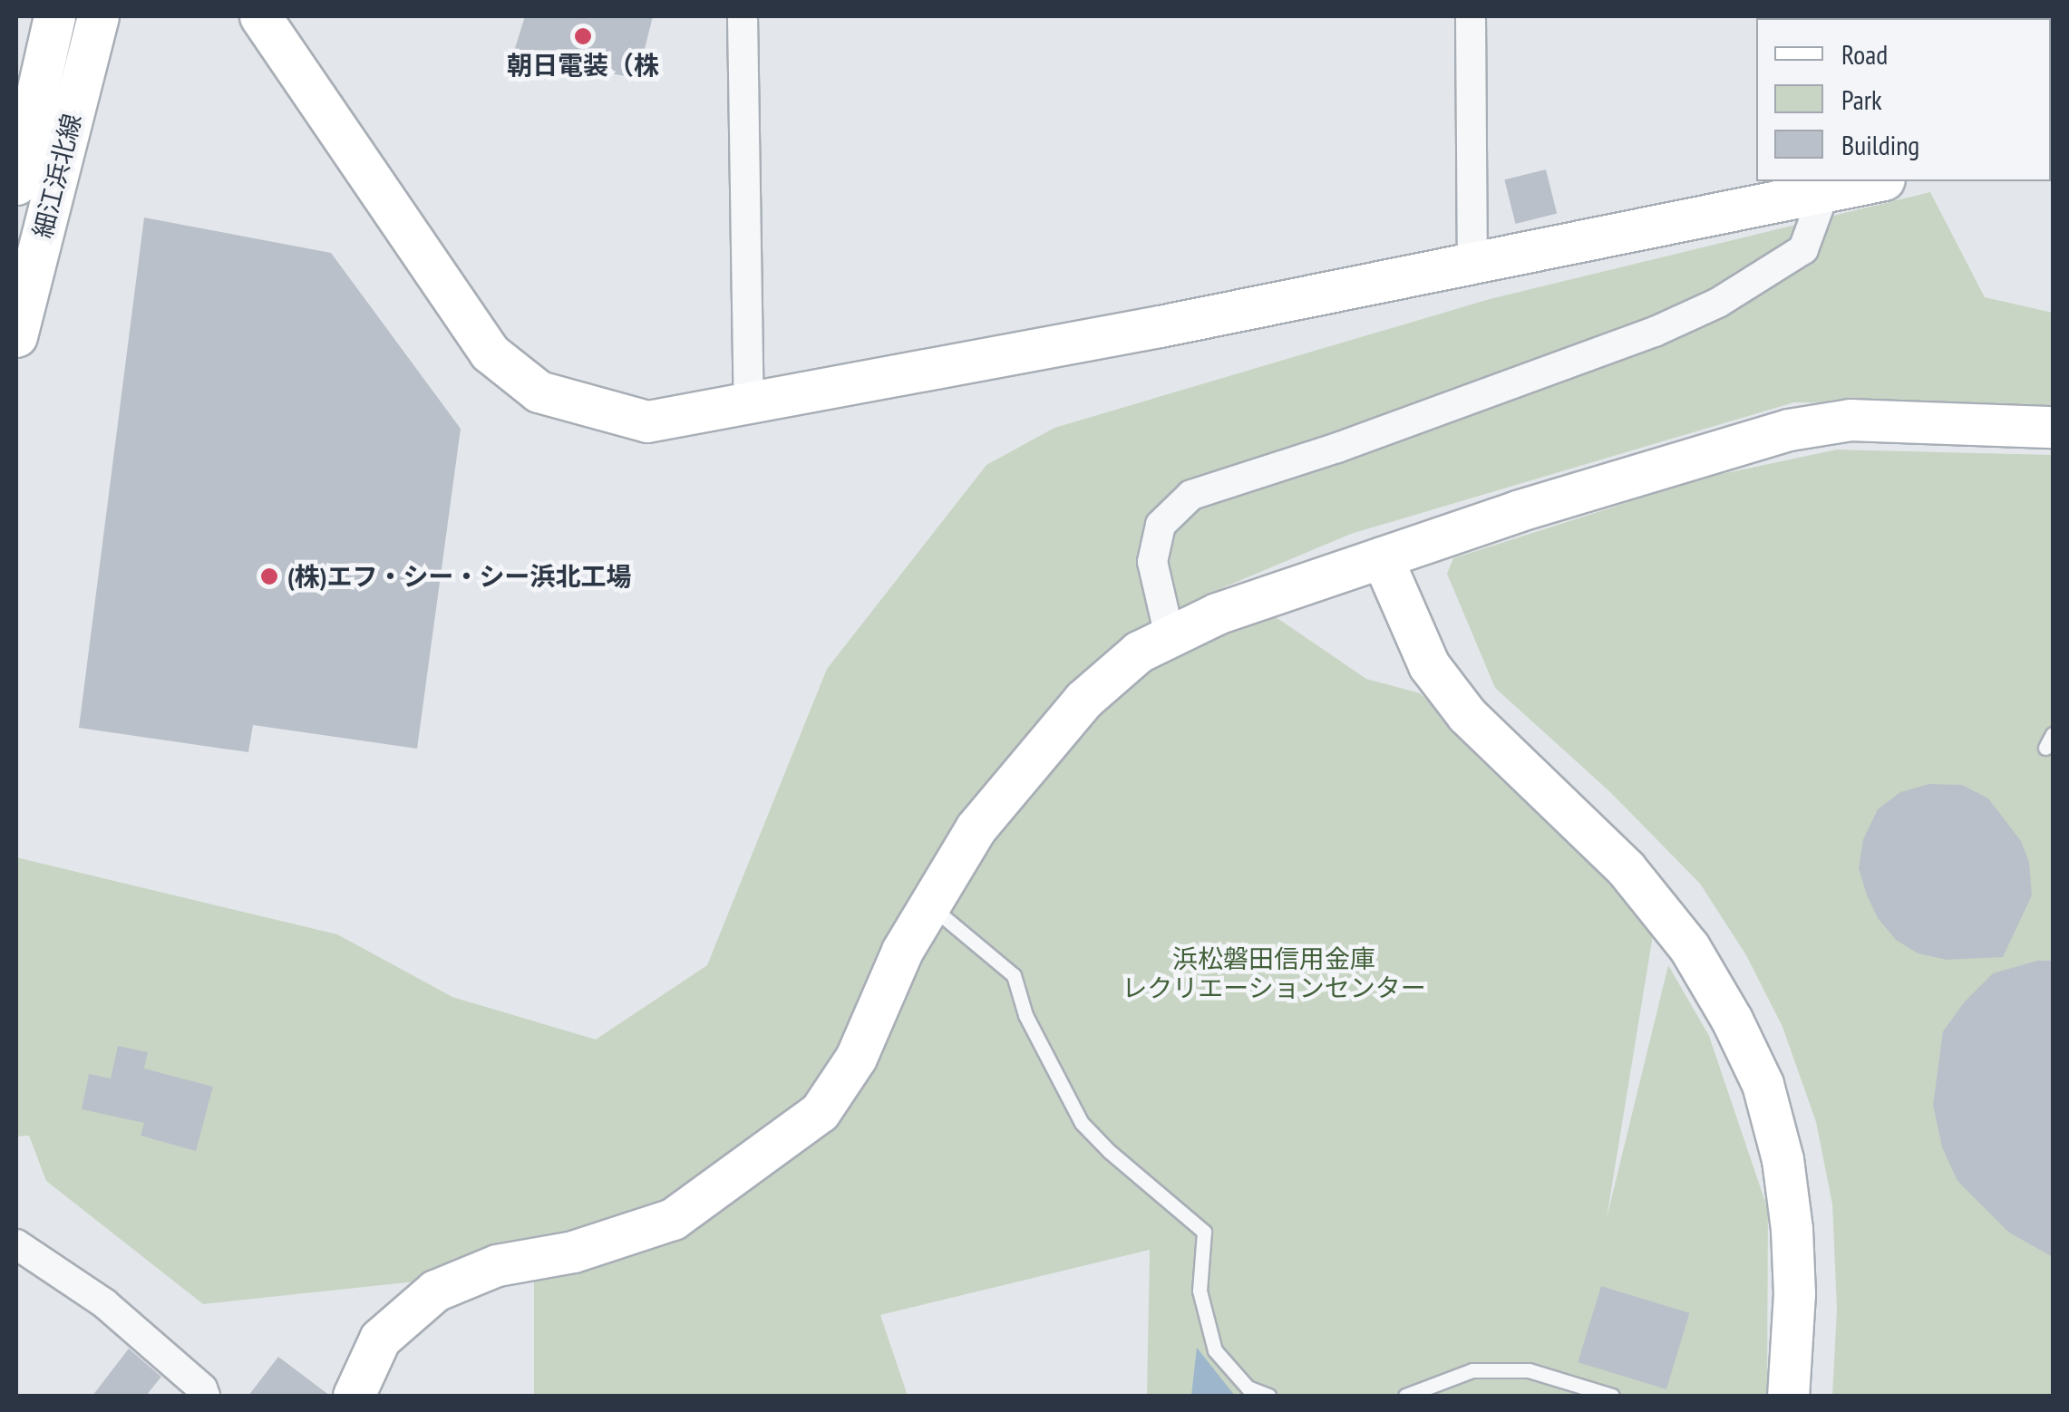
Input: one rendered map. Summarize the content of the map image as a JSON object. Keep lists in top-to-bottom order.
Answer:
{
  "streets": {
    "street": ["細江浜北線"]
  },
  "parks": ["浜松磐田信用金庫 レクリエーションセンター"],
  "places": ["朝日電装（株", "(株)エフ・シー・シー浜北工場"],
  "legend": ["Road", "Park", "Building"]
}
